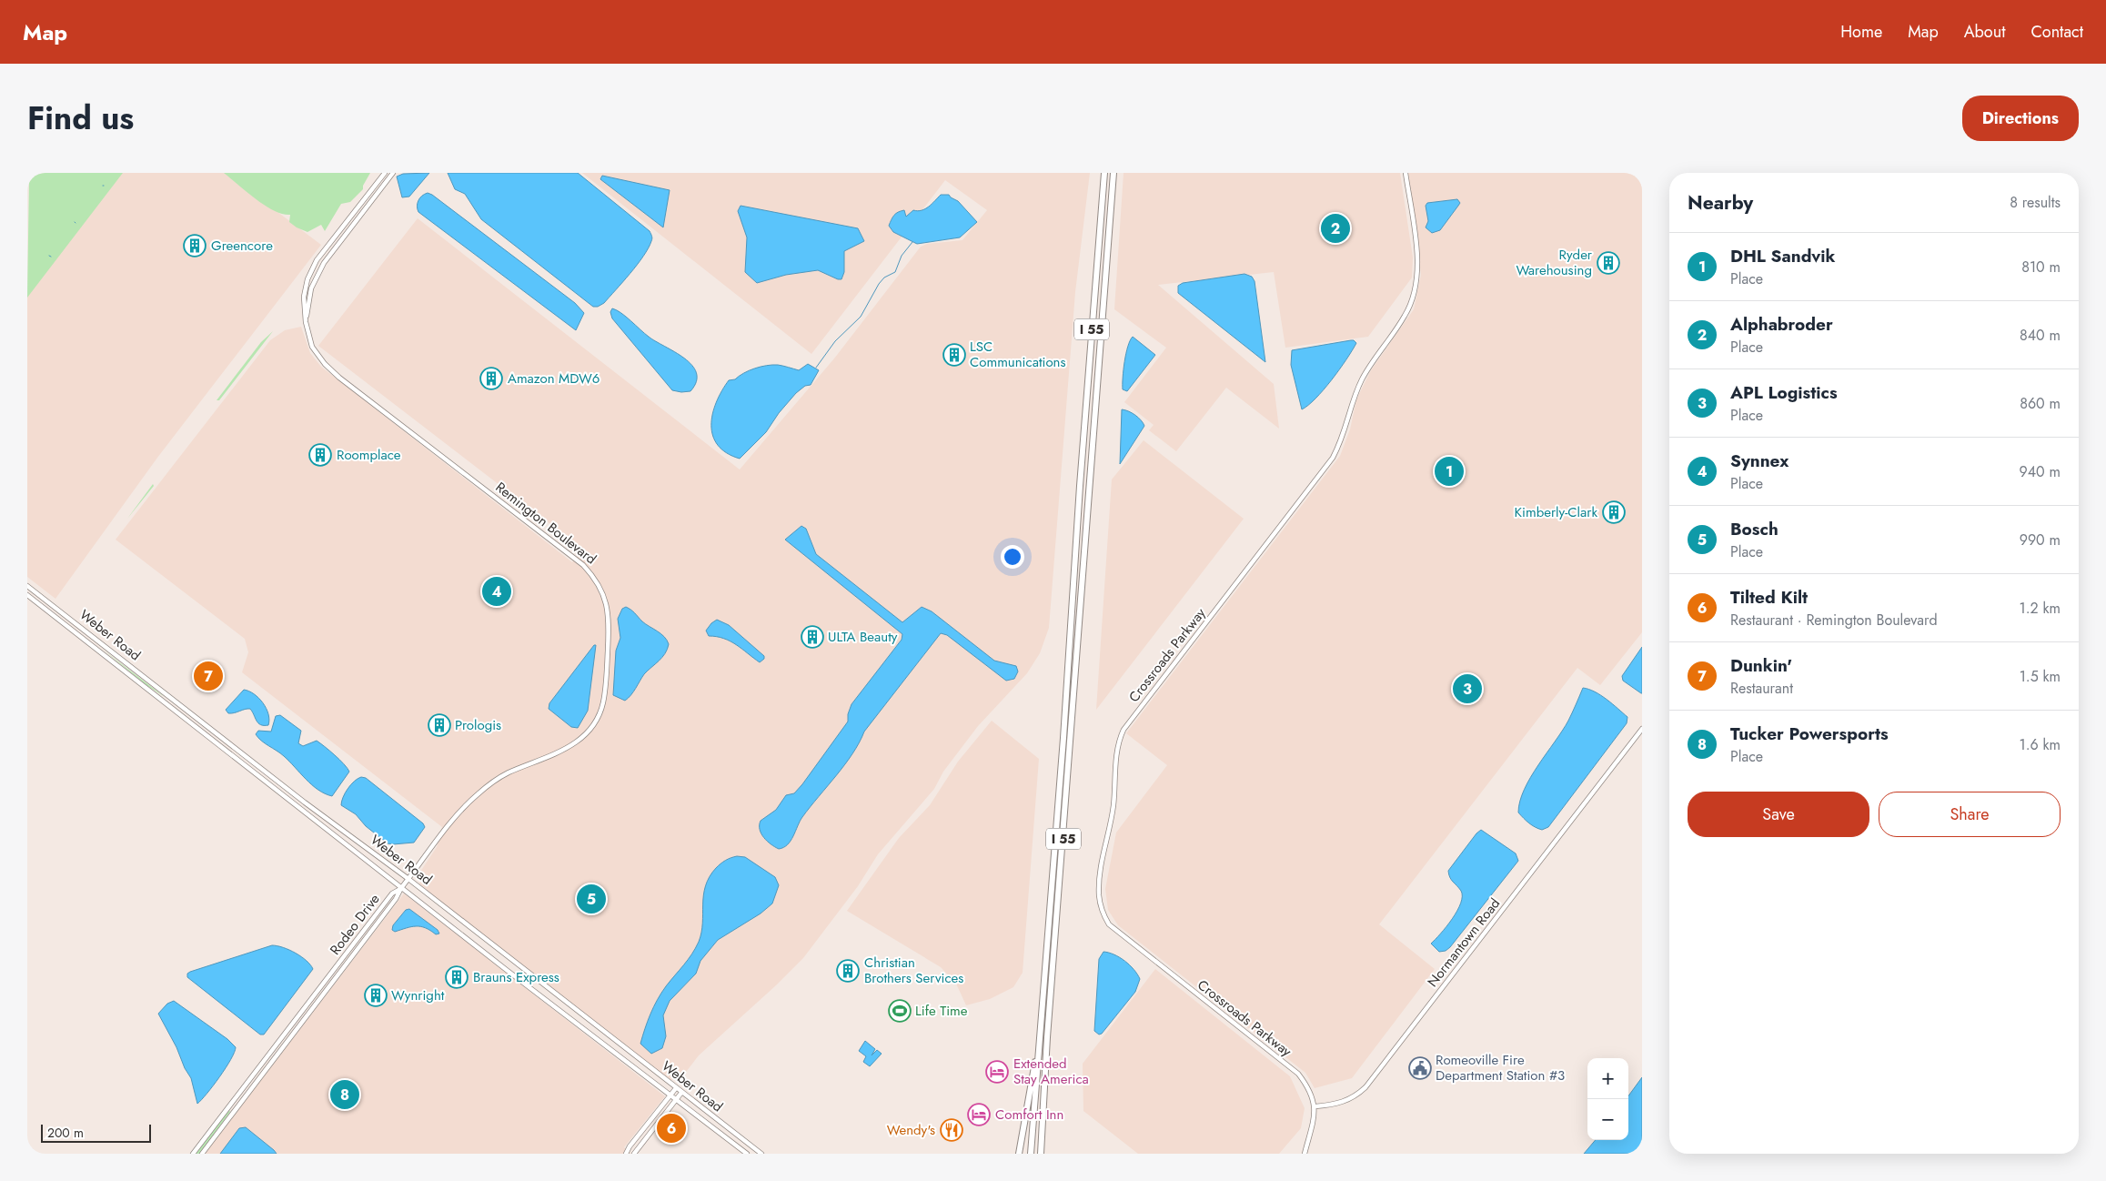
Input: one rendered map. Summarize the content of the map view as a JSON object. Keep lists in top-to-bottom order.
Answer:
{
  "streets": {
    "highway": ["I 55"],
    "street": [
      "Remington Boulevard",
      "Weber Road",
      "Crossroads Parkway",
      "Rodeo Drive",
      "Normantown Road"
    ]
  },
  "crossings": [
    ["Remington Boulevard", "Weber Road"],
    ["Remington Boulevard", "Rodeo Drive"],
    ["Weber Road", "Rodeo Drive"],
    ["Crossroads Parkway", "Normantown Road"]
  ],
  "places": {
    "building": [
      "Greencore",
      "Ryder Warehousing",
      "LSC Communications",
      "Amazon MDW6",
      "Roomplace",
      "Kimberly-Clark",
      "ULTA Beauty",
      "Prologis",
      "Christian Brothers Services",
      "Brauns Express",
      "Wynright"
    ],
    "sports": ["Life Time"],
    "public building": ["Romeoville Fire Department Station #3"],
    "hotel": ["Extended Stay America", "Comfort Inn"],
    "restaurant": ["Wendy's"]
  },
  "scale_bar": "200 m",
  "page": {
    "header": "Map",
    "nav": [
      "Home",
      "Map",
      "About",
      "Contact"
    ],
    "title": "Find us",
    "buttons": [
      "Directions",
      ["Save", "Share"]
    ],
    "heading": ["Nearby", "8 results"],
    "pins": [
      "2",
      "1",
      "4",
      "7",
      "3",
      "5",
      "8",
      "6"
    ],
    "list": [
      {
        "mark": "1",
        "name": "DHL Sandvik",
        "note": "Place",
        "value": "810 m"
      },
      {
        "mark": "2",
        "name": "Alphabroder",
        "note": "Place",
        "value": "840 m"
      },
      {
        "mark": "3",
        "name": "APL Logistics",
        "note": "Place",
        "value": "860 m"
      },
      {
        "mark": "4",
        "name": "Synnex",
        "note": "Place",
        "value": "940 m"
      },
      {
        "mark": "5",
        "name": "Bosch",
        "note": "Place",
        "value": "990 m"
      },
      {
        "mark": "6",
        "name": "Tilted Kilt",
        "note": "Restaurant · Remington Boulevard",
        "value": "1.2 km"
      },
      {
        "mark": "7",
        "name": "Dunkin'",
        "note": "Restaurant",
        "value": "1.5 km"
      },
      {
        "mark": "8",
        "name": "Tucker Powersports",
        "note": "Place",
        "value": "1.6 km"
      }
    ],
    "map_buttons": ["+", "−"],
    "scale": "200 m"
  }
}
